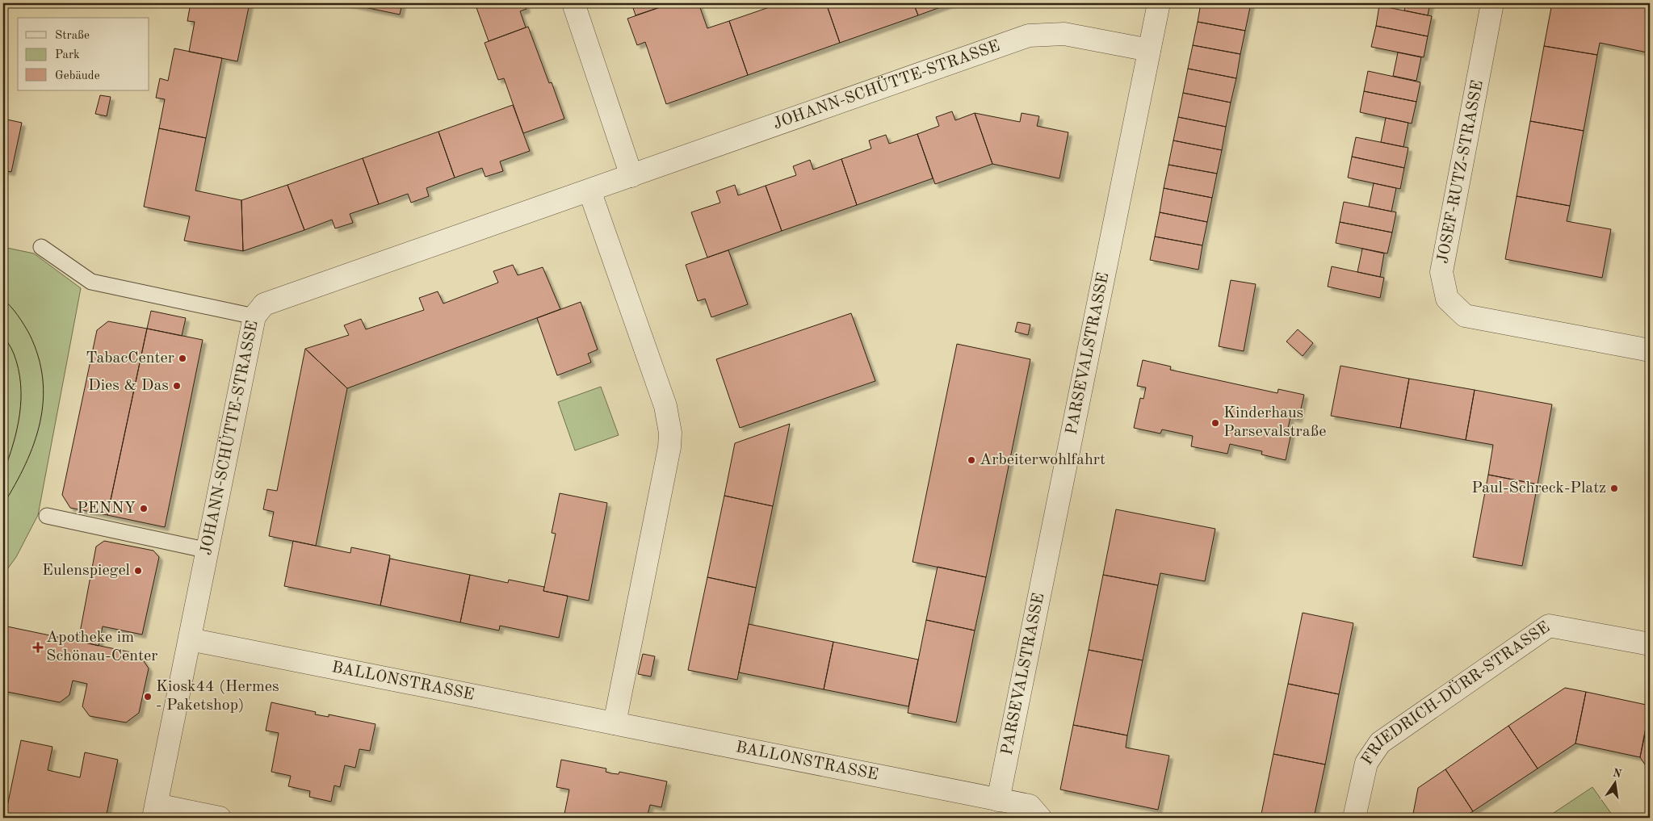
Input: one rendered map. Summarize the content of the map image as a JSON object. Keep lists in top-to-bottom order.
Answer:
{
  "streets": {
    "street": [
      "JOHANN-SCHÜTTE-STRASSE",
      "JOSEF-RUTZ-STRASSE",
      "PARSEVALSTRASSE",
      "BALLONSTRASSE",
      "FRIEDRICH-DÜRR-STRASSE"
    ]
  },
  "crossings": [
    ["JOHANN-SCHÜTTE-STRASSE", "PARSEVALSTRASSE"],
    ["JOHANN-SCHÜTTE-STRASSE", "BALLONSTRASSE"],
    ["PARSEVALSTRASSE", "BALLONSTRASSE"]
  ],
  "places": {
    "other": [
      "TabacCenter",
      "Dies & Das",
      "Kinderhaus Parsevalstraße",
      "Arbeiterwohlfahrt",
      "Paul-Schreck-Platz",
      "PENNY",
      "Eulenspiegel",
      "Kiosk44 (Hermes - Paketshop)"
    ],
    "health": ["Apotheke im Schönau-Center"]
  },
  "legend": ["Straße", "Park", "Gebäude"],
  "north": "top"
}
